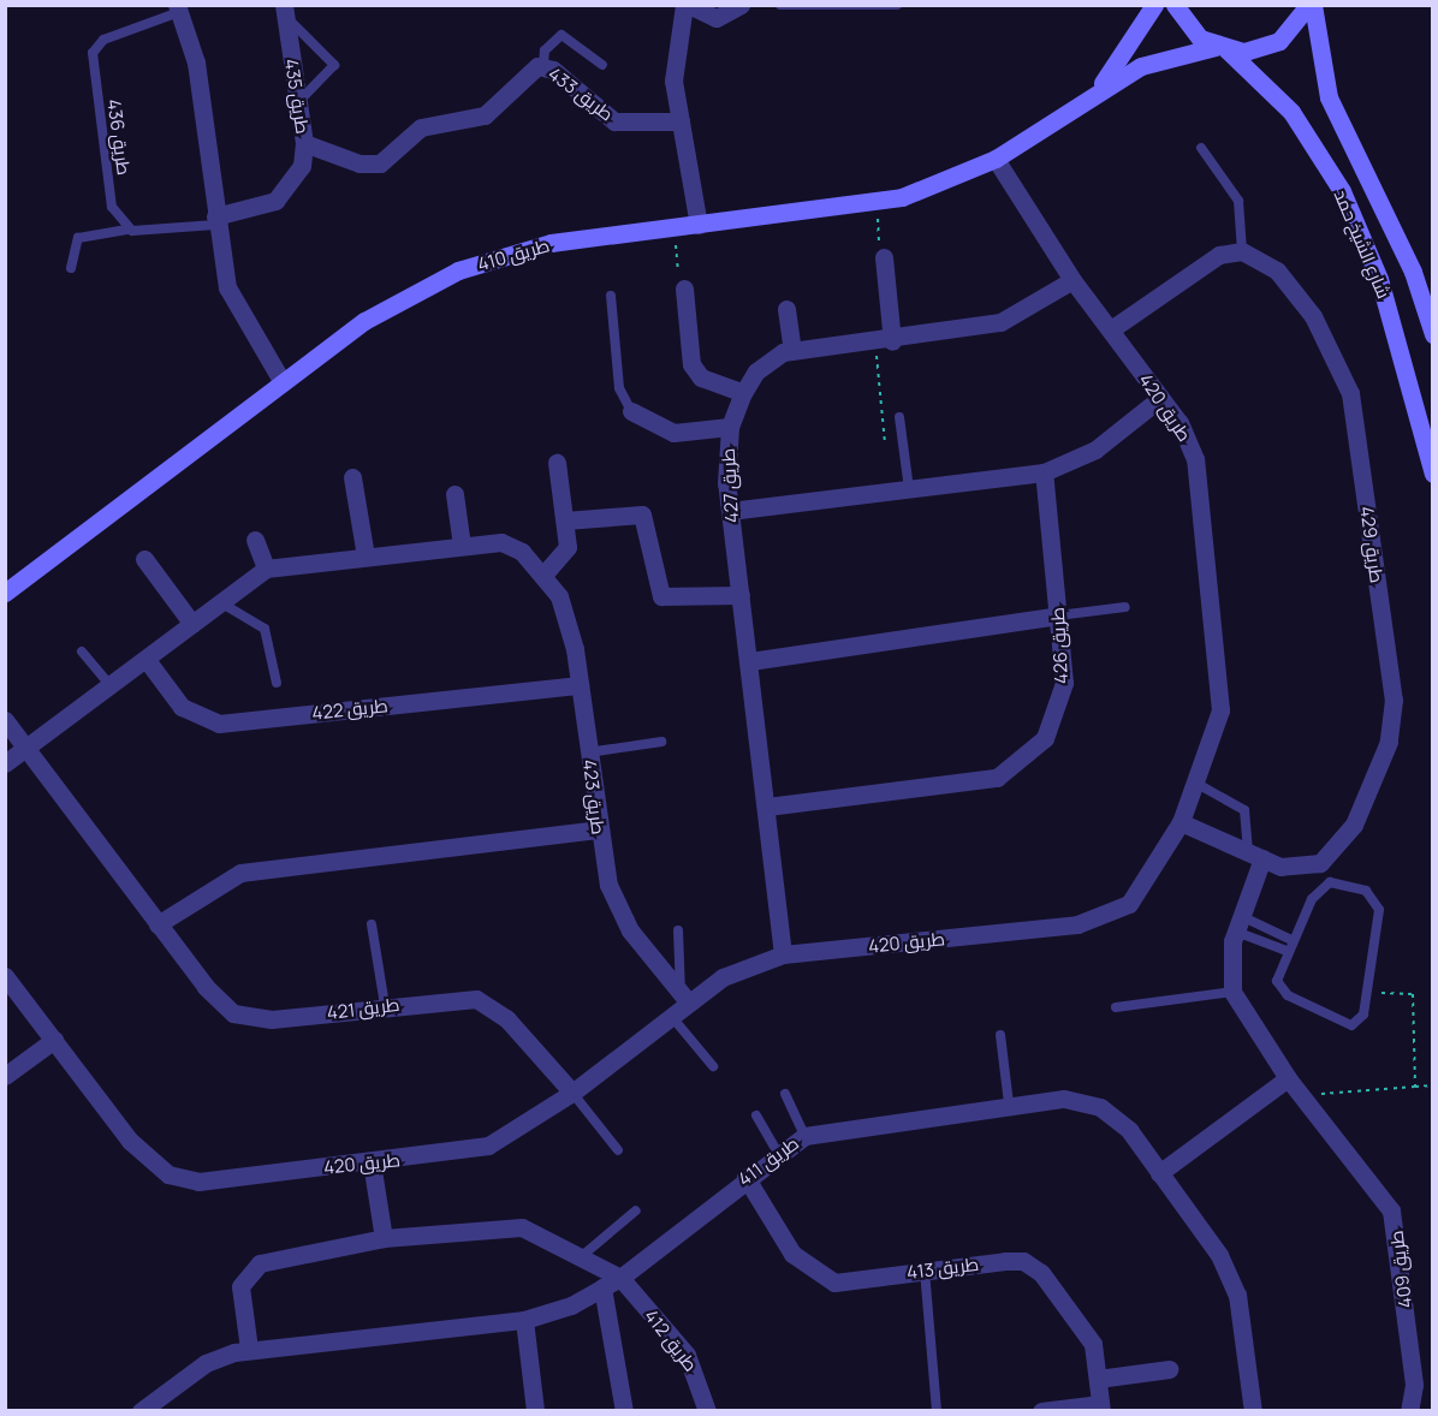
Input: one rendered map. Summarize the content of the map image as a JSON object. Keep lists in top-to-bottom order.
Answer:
{
  "streets": {
    "street": [
      "طريق 433",
      "طريق 435",
      "شارع الشيخ حمد",
      "طريق 410",
      "طريق 420",
      "طريق 427",
      "طريق 429",
      "طريق 426",
      "طريق 422",
      "طريق 423",
      "طريق 421",
      "طريق 411",
      "طريق 413",
      "طريق 409",
      "طريق 412"
    ],
    "lane": ["طريق 436"]
  },
  "crossings": [
    ["طريق 433", "طريق 435"],
    ["شارع الشيخ حمد", "طريق 410"],
    ["طريق 410", "طريق 420"],
    ["طريق 420", "طريق 427"],
    ["طريق 420", "طريق 429"],
    ["طريق 420", "طريق 423"],
    ["طريق 420", "طريق 421"],
    ["طريق 427", "طريق 426"],
    ["طريق 429", "طريق 409"],
    ["طريق 422", "طريق 423"],
    ["طريق 423", "طريق 421"],
    ["طريق 411", "طريق 413"],
    ["طريق 411", "طريق 412"]
  ]
}
